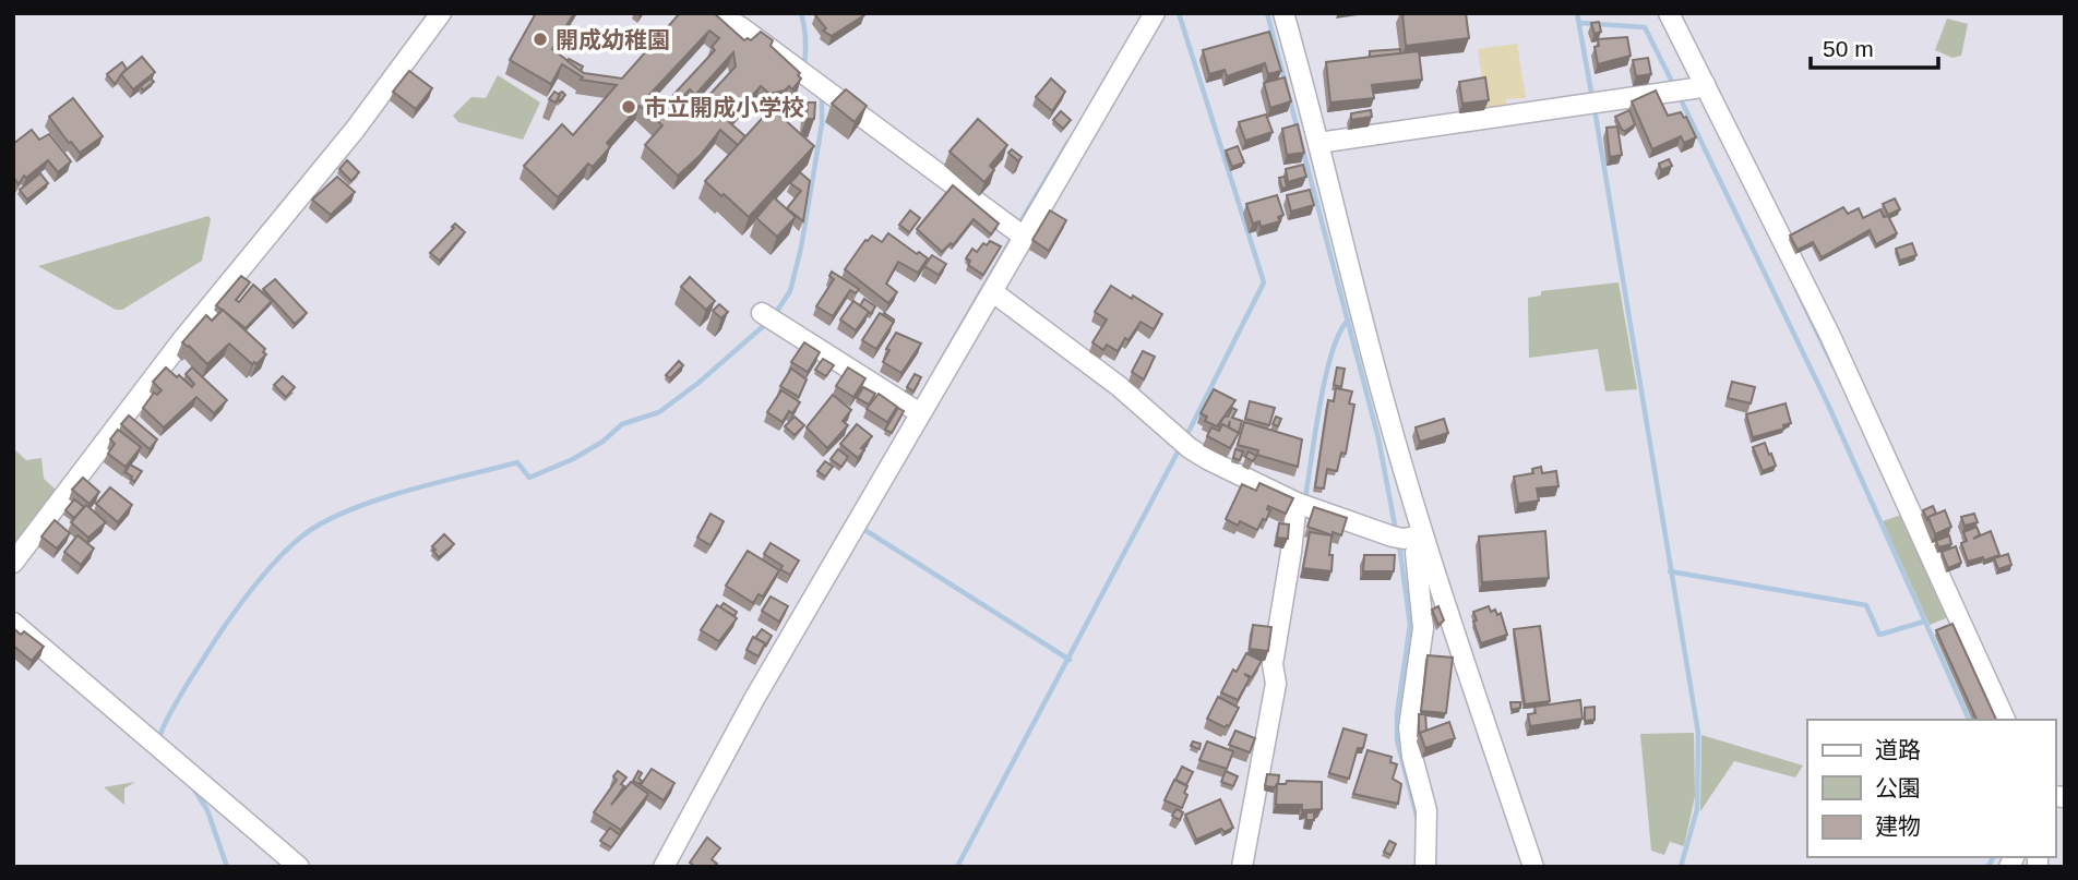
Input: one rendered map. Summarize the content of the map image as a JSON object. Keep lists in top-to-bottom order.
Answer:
{
  "places": ["開成幼稚園", "市立開成小学校"],
  "legend": ["道路", "公園", "建物"],
  "scale_bar": "50 m"
}
